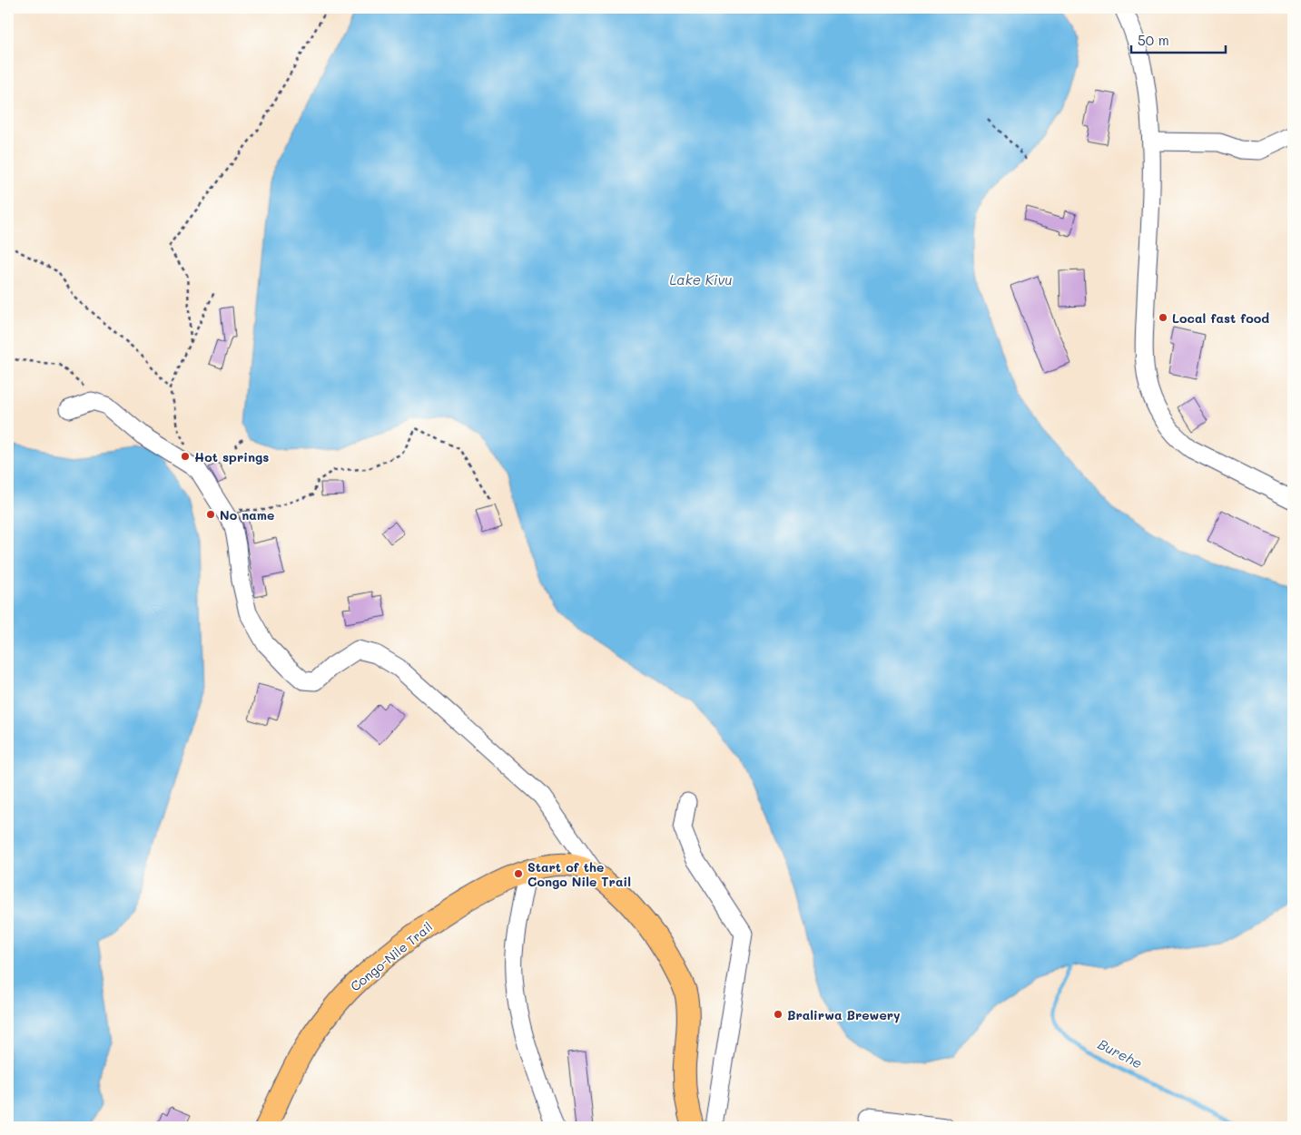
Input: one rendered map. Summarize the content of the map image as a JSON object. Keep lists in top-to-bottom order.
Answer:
{
  "streets": {
    "main road": ["Congo-Nile Trail"]
  },
  "water": ["Lake Kivu", "Burehe"],
  "places": [
    "Local fast food",
    "Hot springs",
    "No name",
    "Start of the Congo Nile Trail",
    "Bralirwa Brewery"
  ],
  "scale_bar": "50 m"
}
